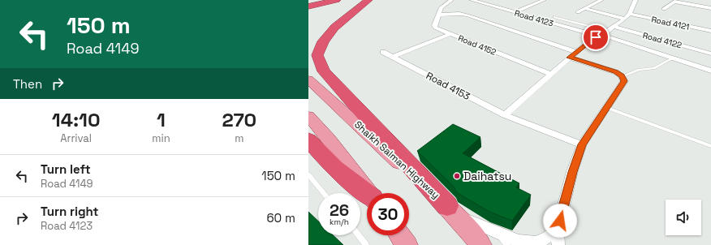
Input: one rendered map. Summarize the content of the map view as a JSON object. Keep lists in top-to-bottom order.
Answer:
{
  "streets": {
    "main road": ["Shaikh Salman Highway"],
    "street": [
      "Road 4123",
      "Road 4121",
      "Road 4122",
      "Road 4152",
      "Road 4153"
    ]
  },
  "crossings": [
    ["Road 4123", "Road 4122"]
  ],
  "places": ["Daihatsu"],
  "page": {
    "turn": ["150 m", "Road 4149"],
    "then": "Then",
    "eta": [
      "14:10",
      "Arrival",
      "1",
      "min",
      "270",
      "m"
    ],
    "list": [
      {
        "name": "Turn left",
        "note": "Road 4149",
        "value": "150 m"
      },
      {
        "name": "Turn right",
        "note": "Road 4123",
        "value": "60 m"
      }
    ],
    "speed": "26 km/h",
    "limit": "30"
  }
}
